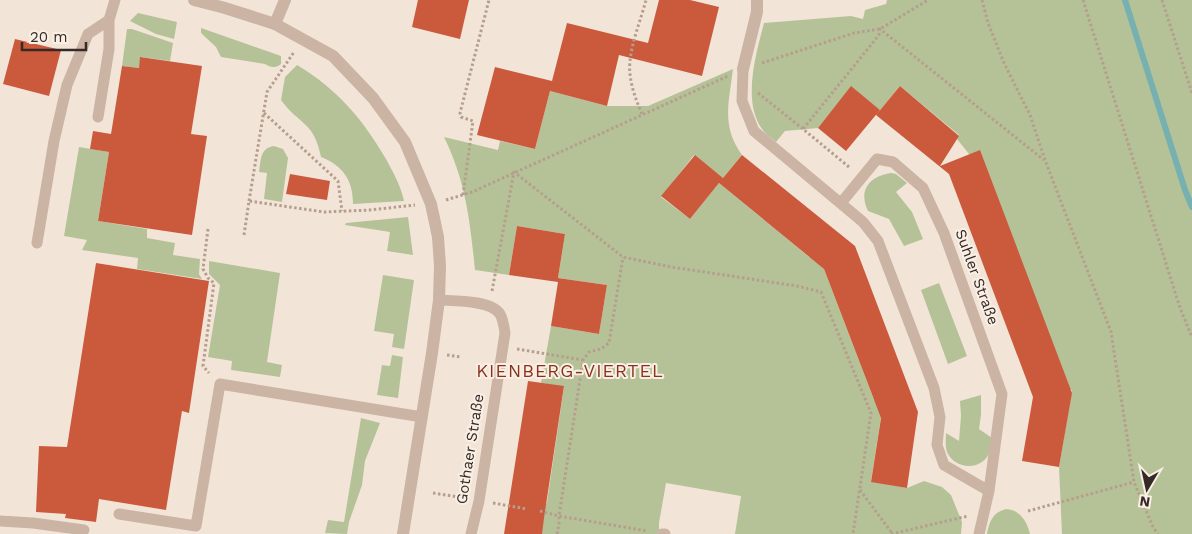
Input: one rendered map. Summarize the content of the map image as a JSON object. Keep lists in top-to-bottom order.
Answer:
{
  "streets": {
    "lane": ["Suhler Straße", "Gothaer Straße"]
  },
  "districts": ["KIENBERG-VIERTEL"],
  "scale_bar": "20 m",
  "north": "bottom"
}
